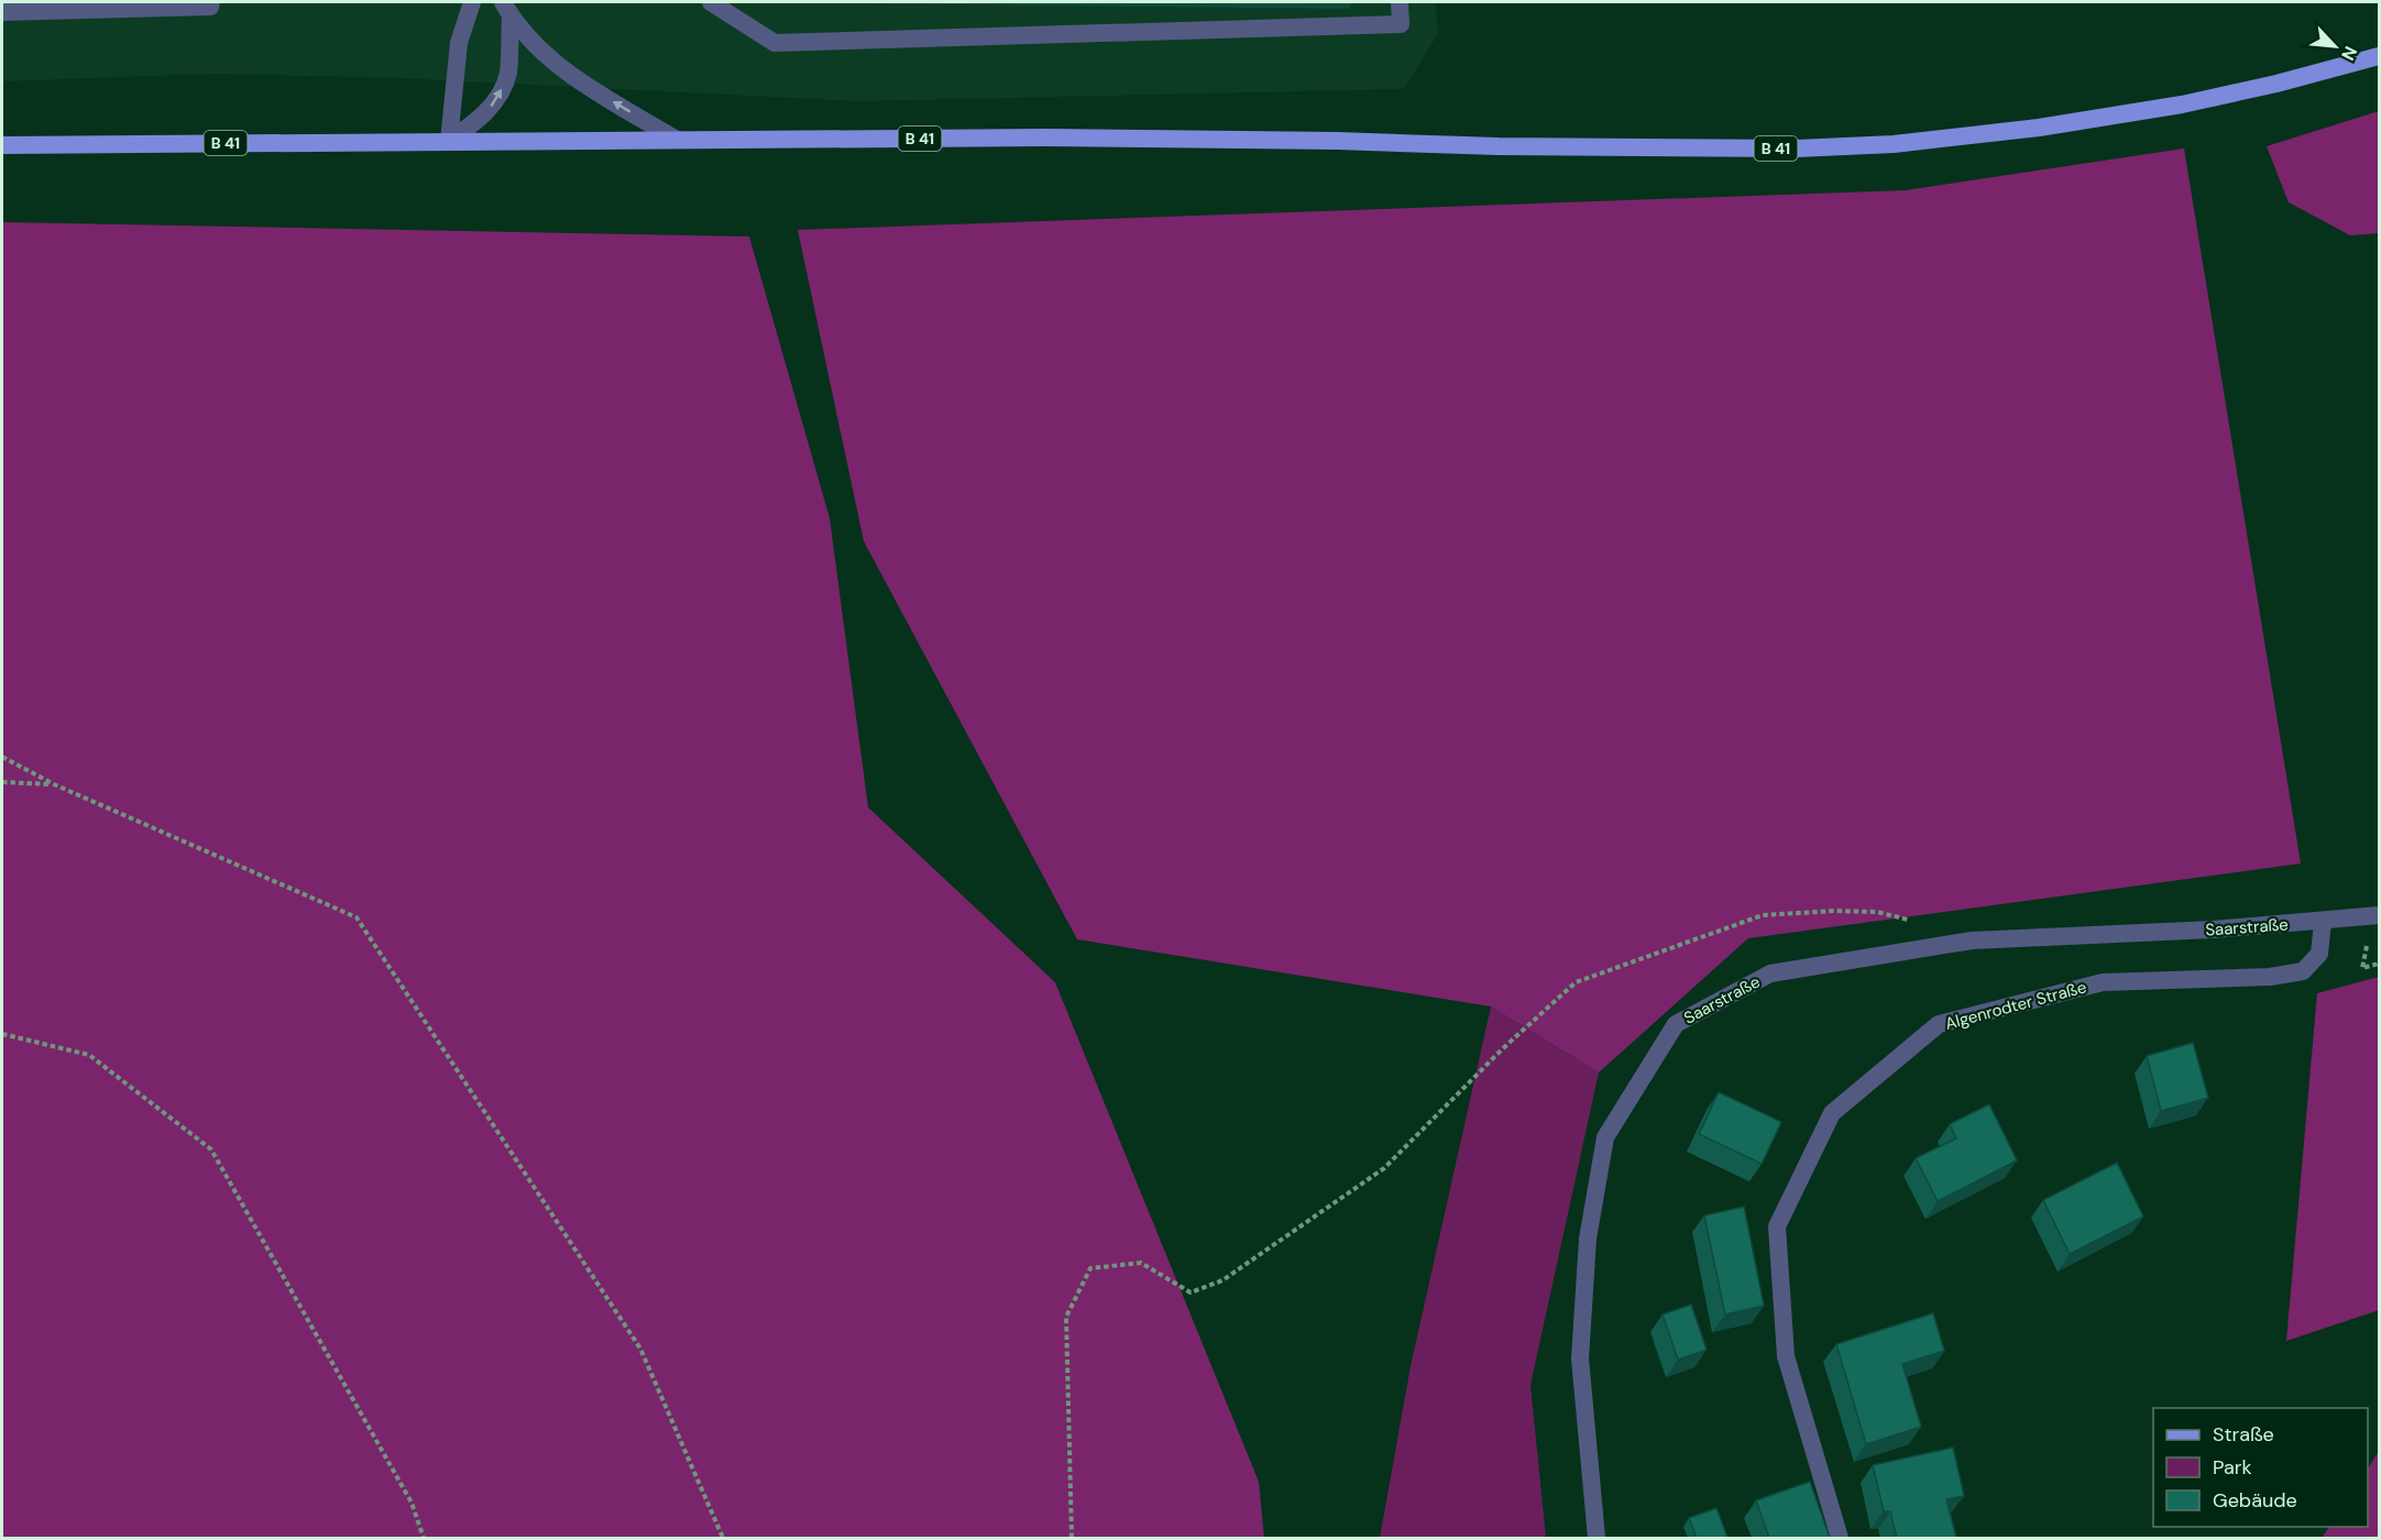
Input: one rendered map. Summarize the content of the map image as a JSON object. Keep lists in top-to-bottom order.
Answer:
{
  "streets": {
    "main road": ["B 41"],
    "street": ["Saarstraße", "Algenrodter Straße"]
  },
  "crossings": [
    ["Saarstraße", "Algenrodter Straße"]
  ],
  "legend": ["Straße", "Park", "Gebäude"],
  "north": "bottom right"
}
